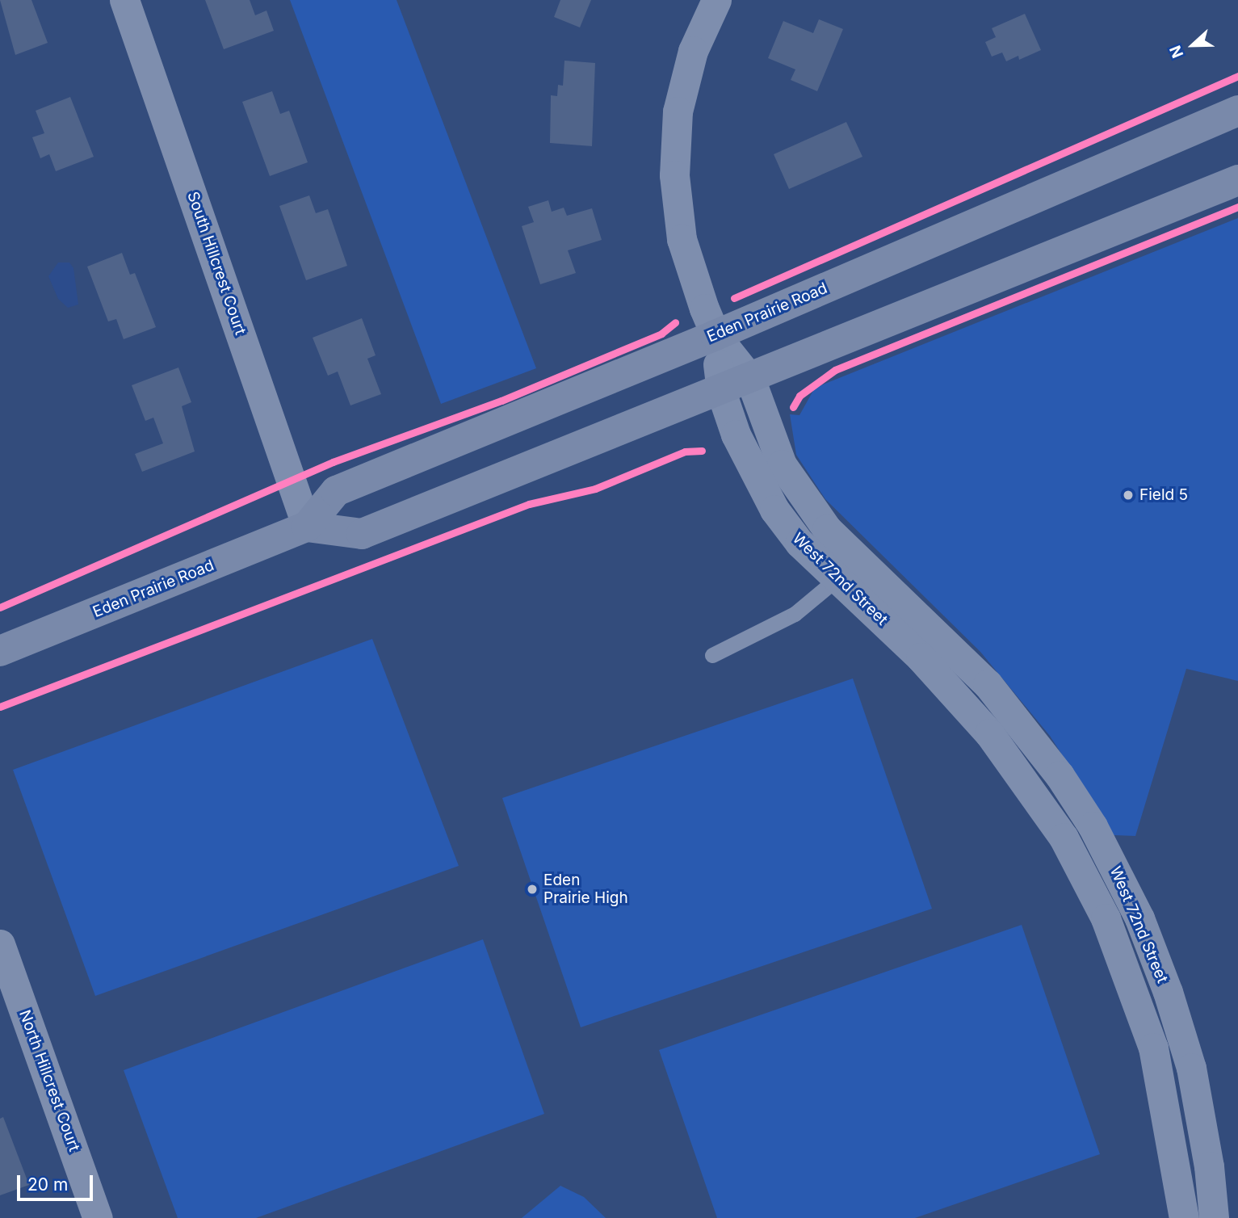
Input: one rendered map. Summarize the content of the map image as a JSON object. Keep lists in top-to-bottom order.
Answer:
{
  "streets": {
    "main road": ["Eden Prairie Road"],
    "street": ["South Hillcrest Court", "West 72nd Street", "North Hillcrest Court"]
  },
  "crossings": [
    ["South Hillcrest Court", "Eden Prairie Road"],
    ["Eden Prairie Road", "West 72nd Street"]
  ],
  "places": ["Field 5", "Eden Prairie High"],
  "scale_bar": "20 m",
  "north": "left"
}
